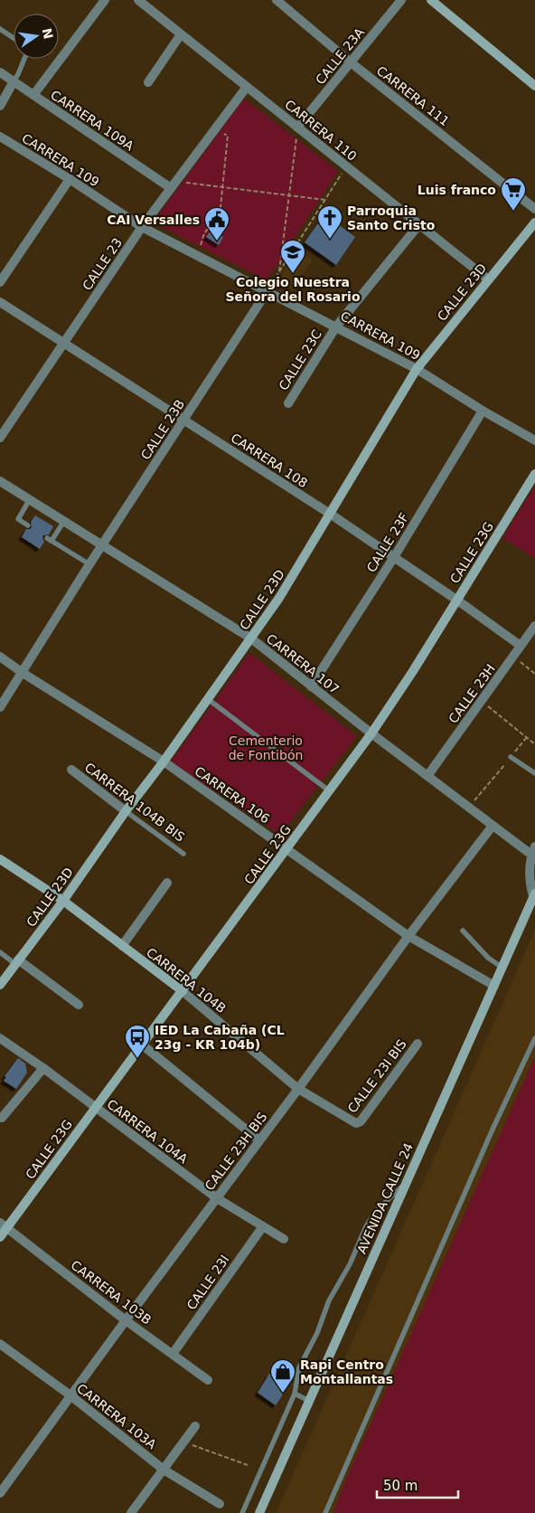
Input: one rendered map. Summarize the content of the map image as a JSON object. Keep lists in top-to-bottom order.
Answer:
{
  "streets": {
    "street": [
      "CALLE 23A",
      "CARRERA 111",
      "CARRERA 109A",
      "CARRERA 110",
      "CARRERA 109",
      "CALLE 23",
      "CALLE 23D",
      "CALLE 23C",
      "CALLE 23B",
      "CARRERA 108",
      "CALLE 23F",
      "CALLE 23G",
      "CARRERA 107",
      "CALLE 23H",
      "CARRERA 106",
      "CARRERA 104B BIS",
      "CARRERA 104B",
      "CALLE 23I BIS",
      "CARRERA 104A",
      "CALLE 23H BIS",
      "AVENIDA CALLE 24",
      "CALLE 23I",
      "CARRERA 103B",
      "CARRERA 103A"
    ]
  },
  "crossings": [
    ["CALLE 23A", "CARRERA 111"],
    ["CALLE 23A", "CARRERA 110"],
    ["CARRERA 109A", "CALLE 23"],
    ["CARRERA 110", "CALLE 23"],
    ["CARRERA 110", "CALLE 23D"],
    ["CARRERA 110", "CALLE 23C"],
    ["CARRERA 109", "CALLE 23"],
    ["CARRERA 109", "CALLE 23D"],
    ["CARRERA 109", "CALLE 23C"],
    ["CARRERA 109", "CALLE 23B"],
    ["CARRERA 109", "CALLE 23F"],
    ["CALLE 23", "CARRERA 108"],
    ["CALLE 23D", "CARRERA 108"],
    ["CALLE 23D", "CARRERA 107"],
    ["CALLE 23D", "CARRERA 106"],
    ["CALLE 23D", "CARRERA 104B BIS"],
    ["CALLE 23D", "CARRERA 104B"],
    ["CALLE 23B", "CARRERA 108"],
    ["CALLE 23B", "CARRERA 107"],
    ["CALLE 23B", "CARRERA 106"],
    ["CARRERA 108", "CALLE 23F"],
    ["CARRERA 108", "CALLE 23G"],
    ["CARRERA 108", "CALLE 23H"],
    ["CALLE 23F", "CARRERA 107"],
    ["CALLE 23G", "CARRERA 107"],
    ["CALLE 23G", "CARRERA 106"],
    ["CALLE 23G", "CARRERA 104B"],
    ["CALLE 23G", "CARRERA 104A"],
    ["CALLE 23G", "CARRERA 103B"],
    ["CARRERA 107", "CALLE 23H"],
    ["CARRERA 107", "CALLE 23H BIS"],
    ["CARRERA 106", "CALLE 23H BIS"],
    ["CARRERA 106", "AVENIDA CALLE 24"],
    ["CARRERA 104B", "CALLE 23I BIS"],
    ["CARRERA 104B", "CALLE 23H BIS"],
    ["CARRERA 104A", "CALLE 23H BIS"],
    ["CARRERA 104A", "CALLE 23I"],
    ["CALLE 23H BIS", "CARRERA 103B"],
    ["CALLE 23H BIS", "CARRERA 103A"],
    ["CALLE 23I", "CARRERA 103B"]
  ],
  "parks": ["Cementerio de Fontibón"],
  "places": {
    "supermarket": ["Luis franco"],
    "church": ["Parroquia Santo Cristo"],
    "public building": ["CAI Versalles"],
    "school or university": ["Colegio Nuestra Señora del Rosario"],
    "bus stop": ["IED La Cabaña (CL 23g - KR 104b)"],
    "shop": ["Rapi Centro Montallantas"]
  },
  "scale_bar": "50 m",
  "north": "right"
}
